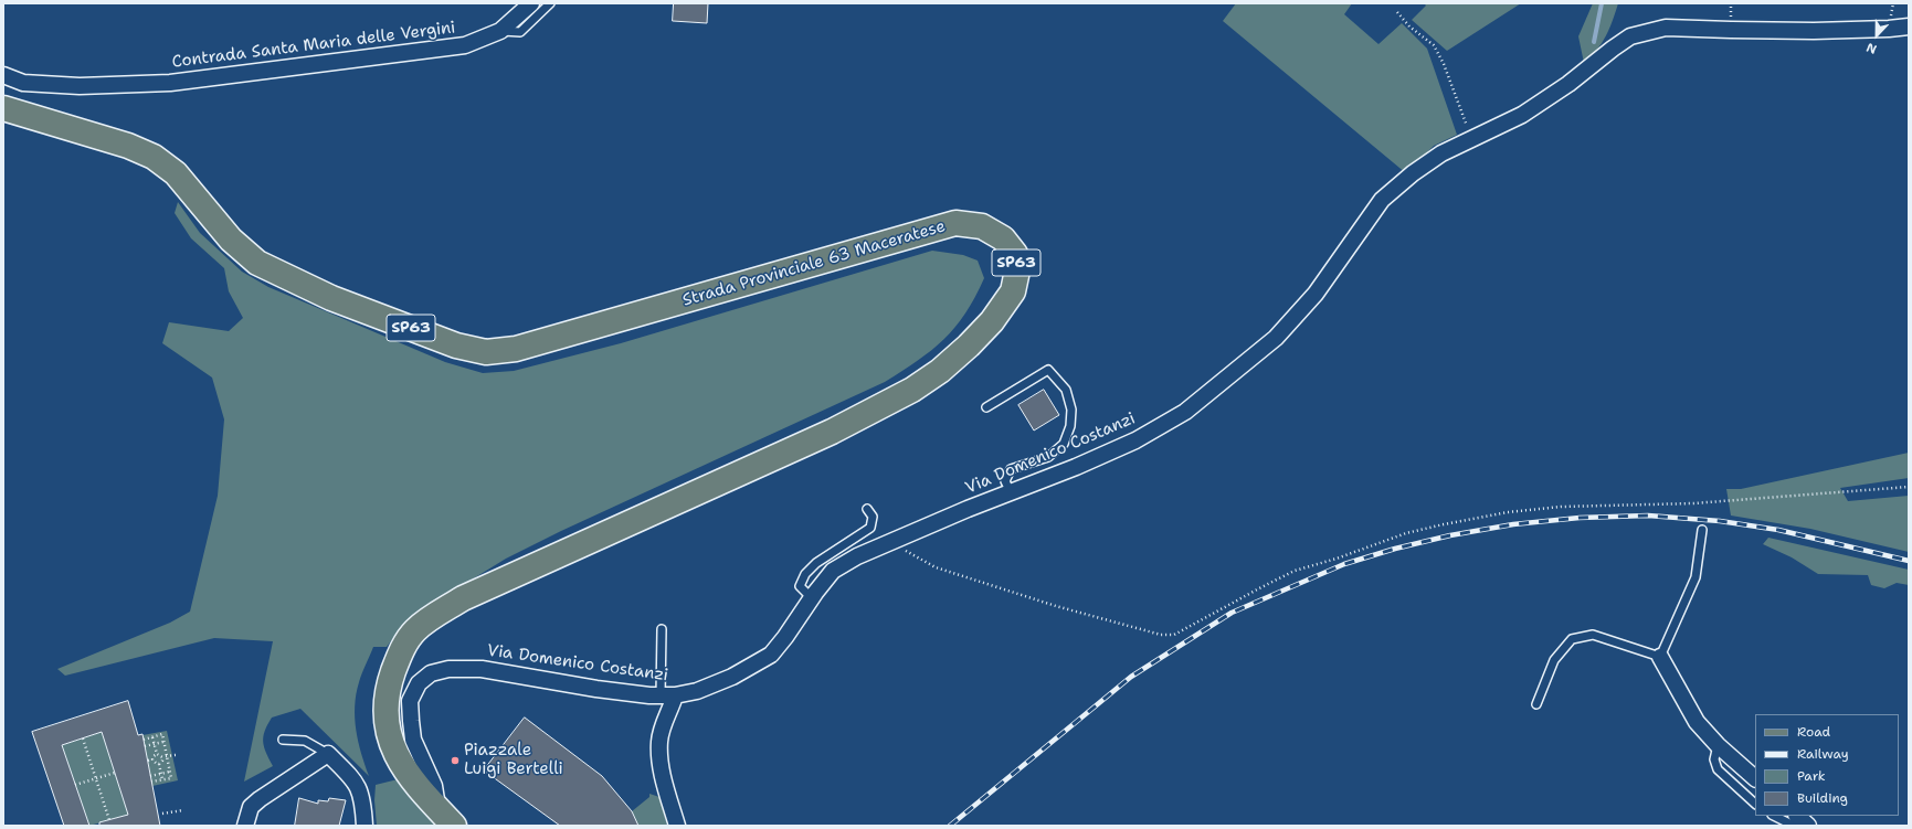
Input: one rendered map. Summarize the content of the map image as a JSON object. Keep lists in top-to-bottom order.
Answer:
{
  "streets": {
    "main road": ["SP63", "Strada Provinciale 63 Maceratese"],
    "street": ["Contrada Santa Maria delle Vergini", "Via Domenico Costanzi"]
  },
  "crossings": [
    ["Strada Provinciale 63 Maceratese", "Via Domenico Costanzi"]
  ],
  "places": ["Piazzale Luigi Bertelli"],
  "legend": [
    "Road",
    "Railway",
    "Park",
    "Building"
  ],
  "north": "bottom"
}
